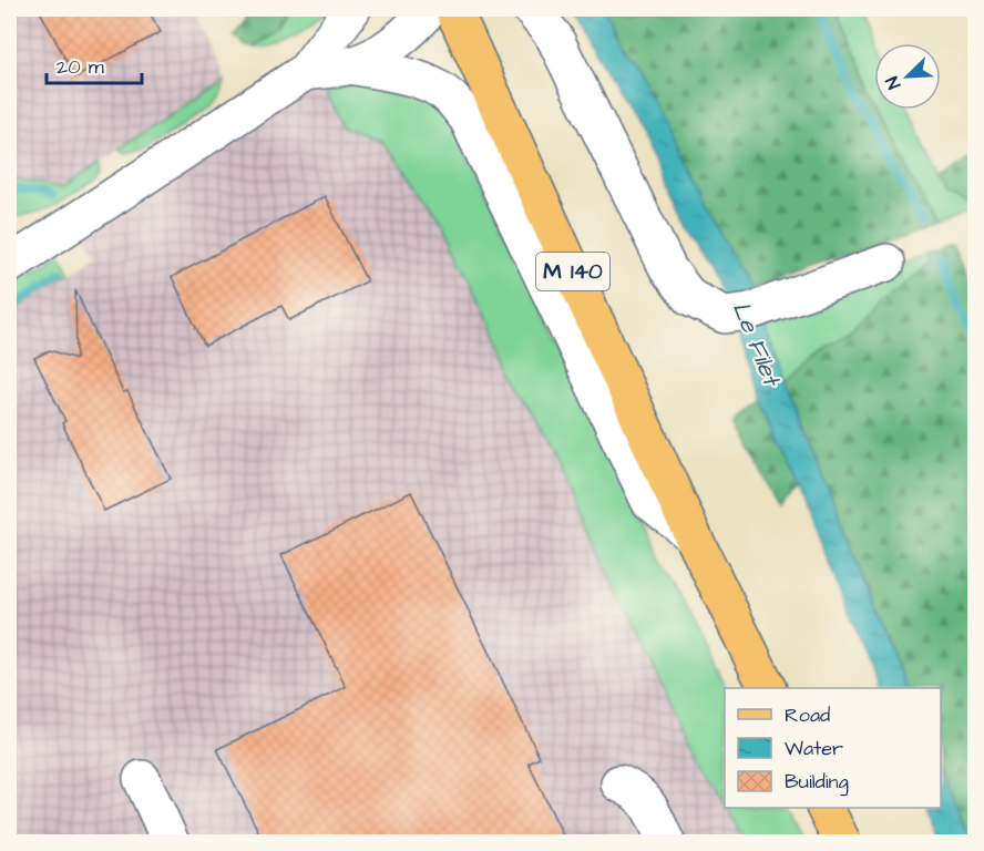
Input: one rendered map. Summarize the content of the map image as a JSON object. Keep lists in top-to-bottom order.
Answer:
{
  "streets": {
    "main road": ["M 140"]
  },
  "water": ["Le Filet"],
  "legend": ["Road", "Water", "Building"],
  "scale_bar": "20 m",
  "north": "bottom left"
}
